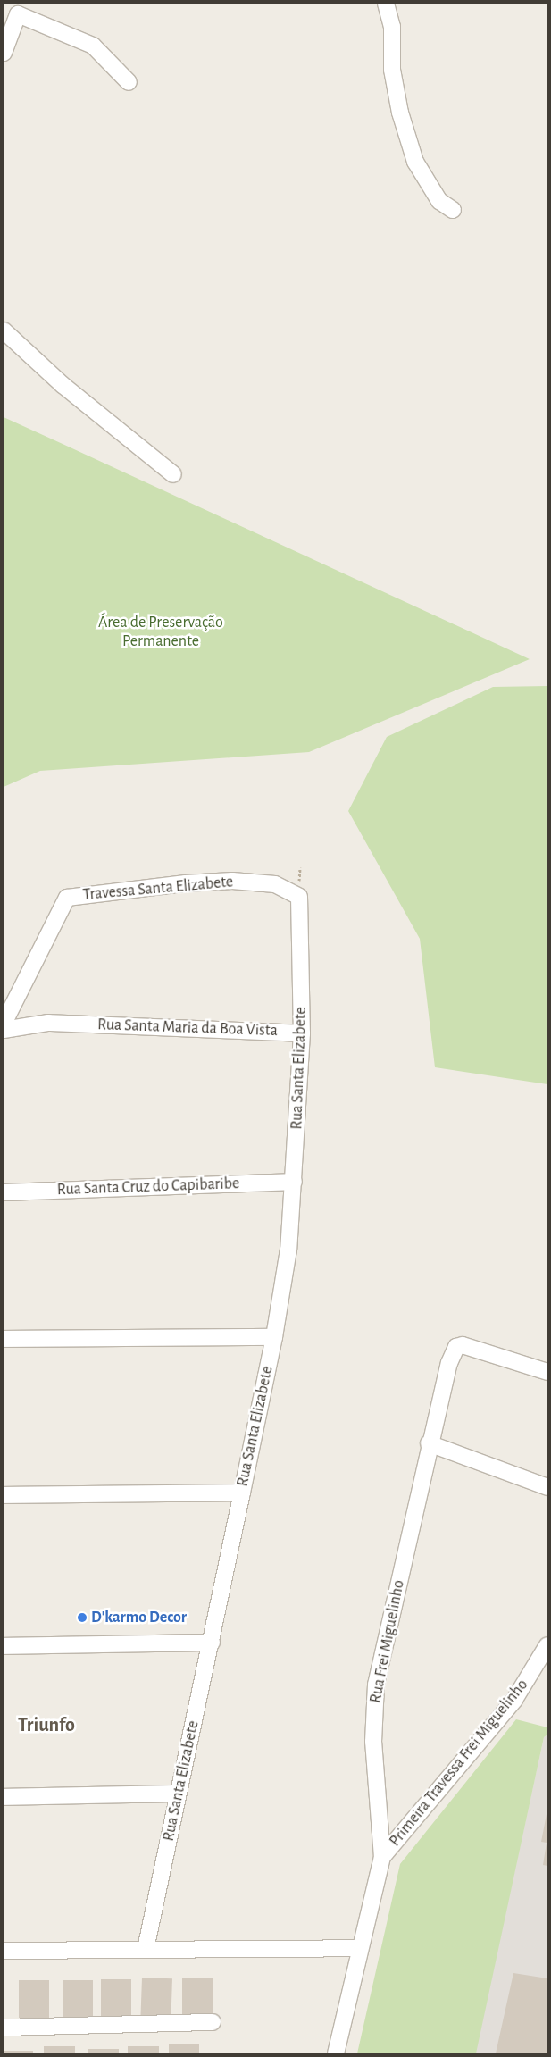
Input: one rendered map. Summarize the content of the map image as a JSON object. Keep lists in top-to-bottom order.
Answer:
{
  "streets": {
    "street": [
      "Travessa Santa Elizabete",
      "Rua Santa Maria da Boa Vista",
      "Rua Santa Elizabete",
      "Rua Santa Cruz do Capibaribe",
      "Rua Frei Miguelinho",
      "Primeira Travessa Frei Miguelinho"
    ]
  },
  "crossings": [
    ["Travessa Santa Elizabete", "Rua Santa Elizabete"],
    ["Rua Santa Maria da Boa Vista", "Rua Santa Elizabete"],
    ["Rua Santa Elizabete", "Rua Santa Cruz do Capibaribe"],
    ["Rua Frei Miguelinho", "Primeira Travessa Frei Miguelinho"]
  ],
  "districts": ["Triunfo"],
  "parks": ["Área de Preservação Permanente"],
  "places": ["D'karmo Decor"]
}
